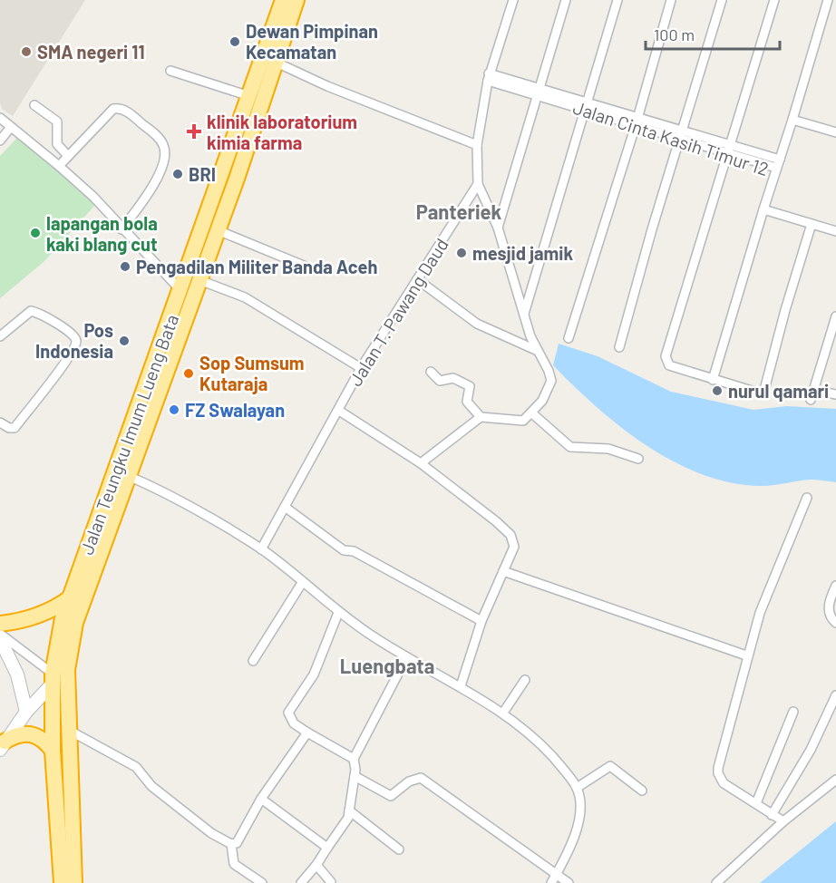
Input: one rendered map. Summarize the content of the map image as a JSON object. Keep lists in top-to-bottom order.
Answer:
{
  "streets": {
    "highway": ["Jalan Teungku Imum Lueng Bata"],
    "street": ["Jalan Cinta Kasih Timur 12", "Jalan T. Pawang Daud"]
  },
  "districts": ["Panteriek", "Luengbata"],
  "places": {
    "other": [
      "Dewan Pimpinan Kecamatan",
      "SMA negeri 11",
      "BRI",
      "lapangan bola kaki blang cut",
      "mesjid jamik",
      "Pengadilan Militer Banda Aceh",
      "Pos Indonesia",
      "Sop Sumsum Kutaraja",
      "nurul qamari",
      "FZ Swalayan"
    ],
    "health": ["klinik laboratorium kimia farma"]
  },
  "scale_bar": "100 m"
}
